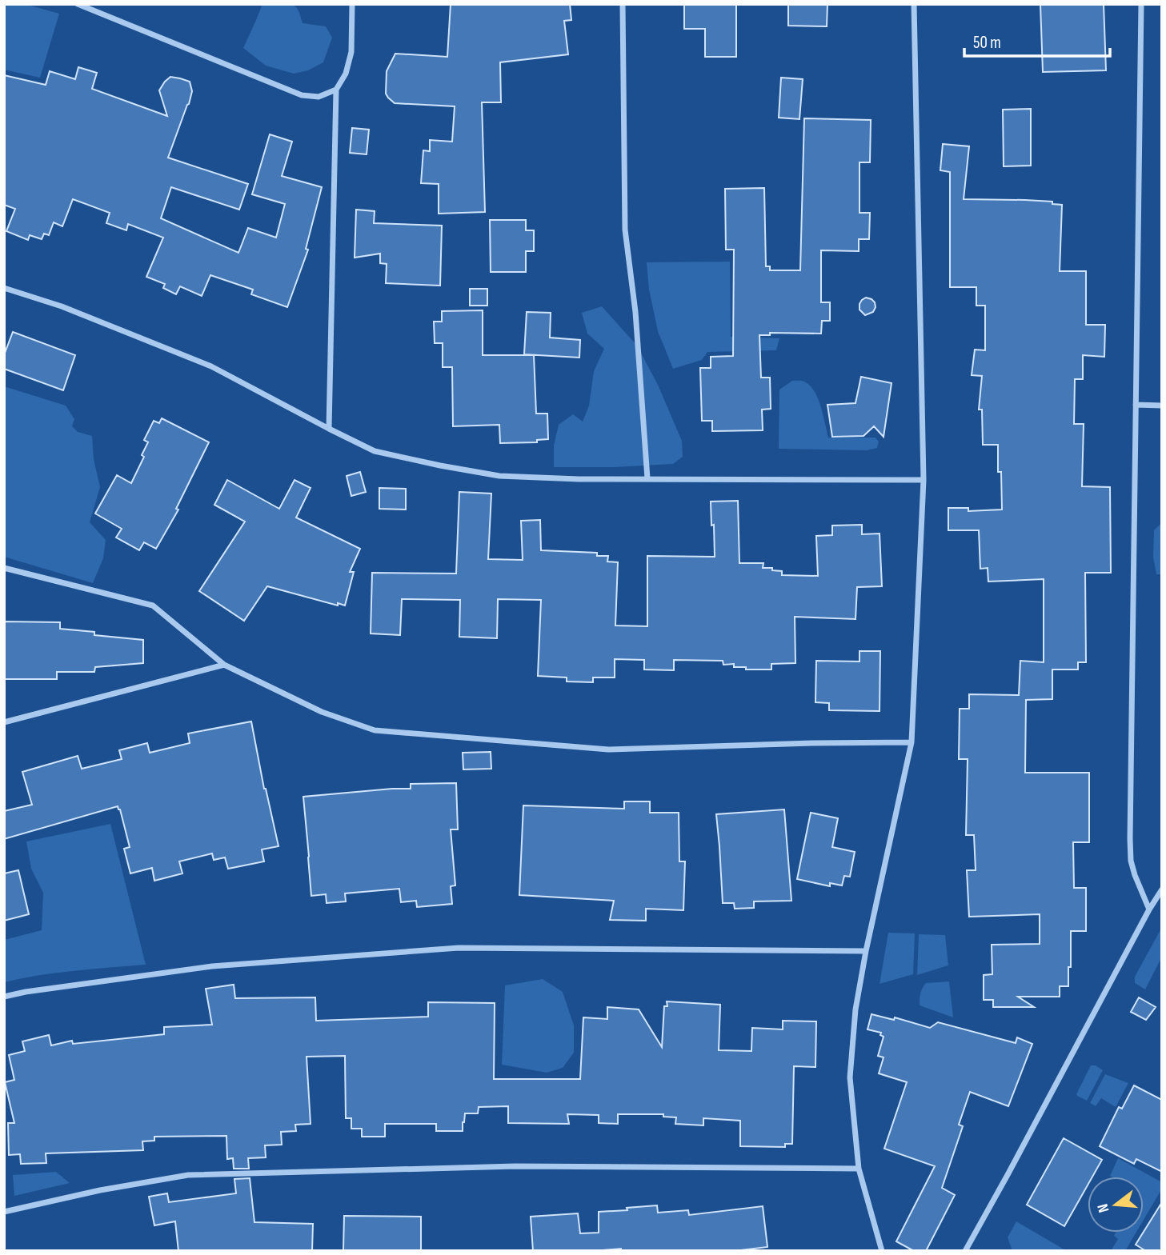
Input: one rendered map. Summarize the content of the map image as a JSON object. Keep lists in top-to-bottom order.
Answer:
{
  "scale_bar": "50 m",
  "north": "left"
}
